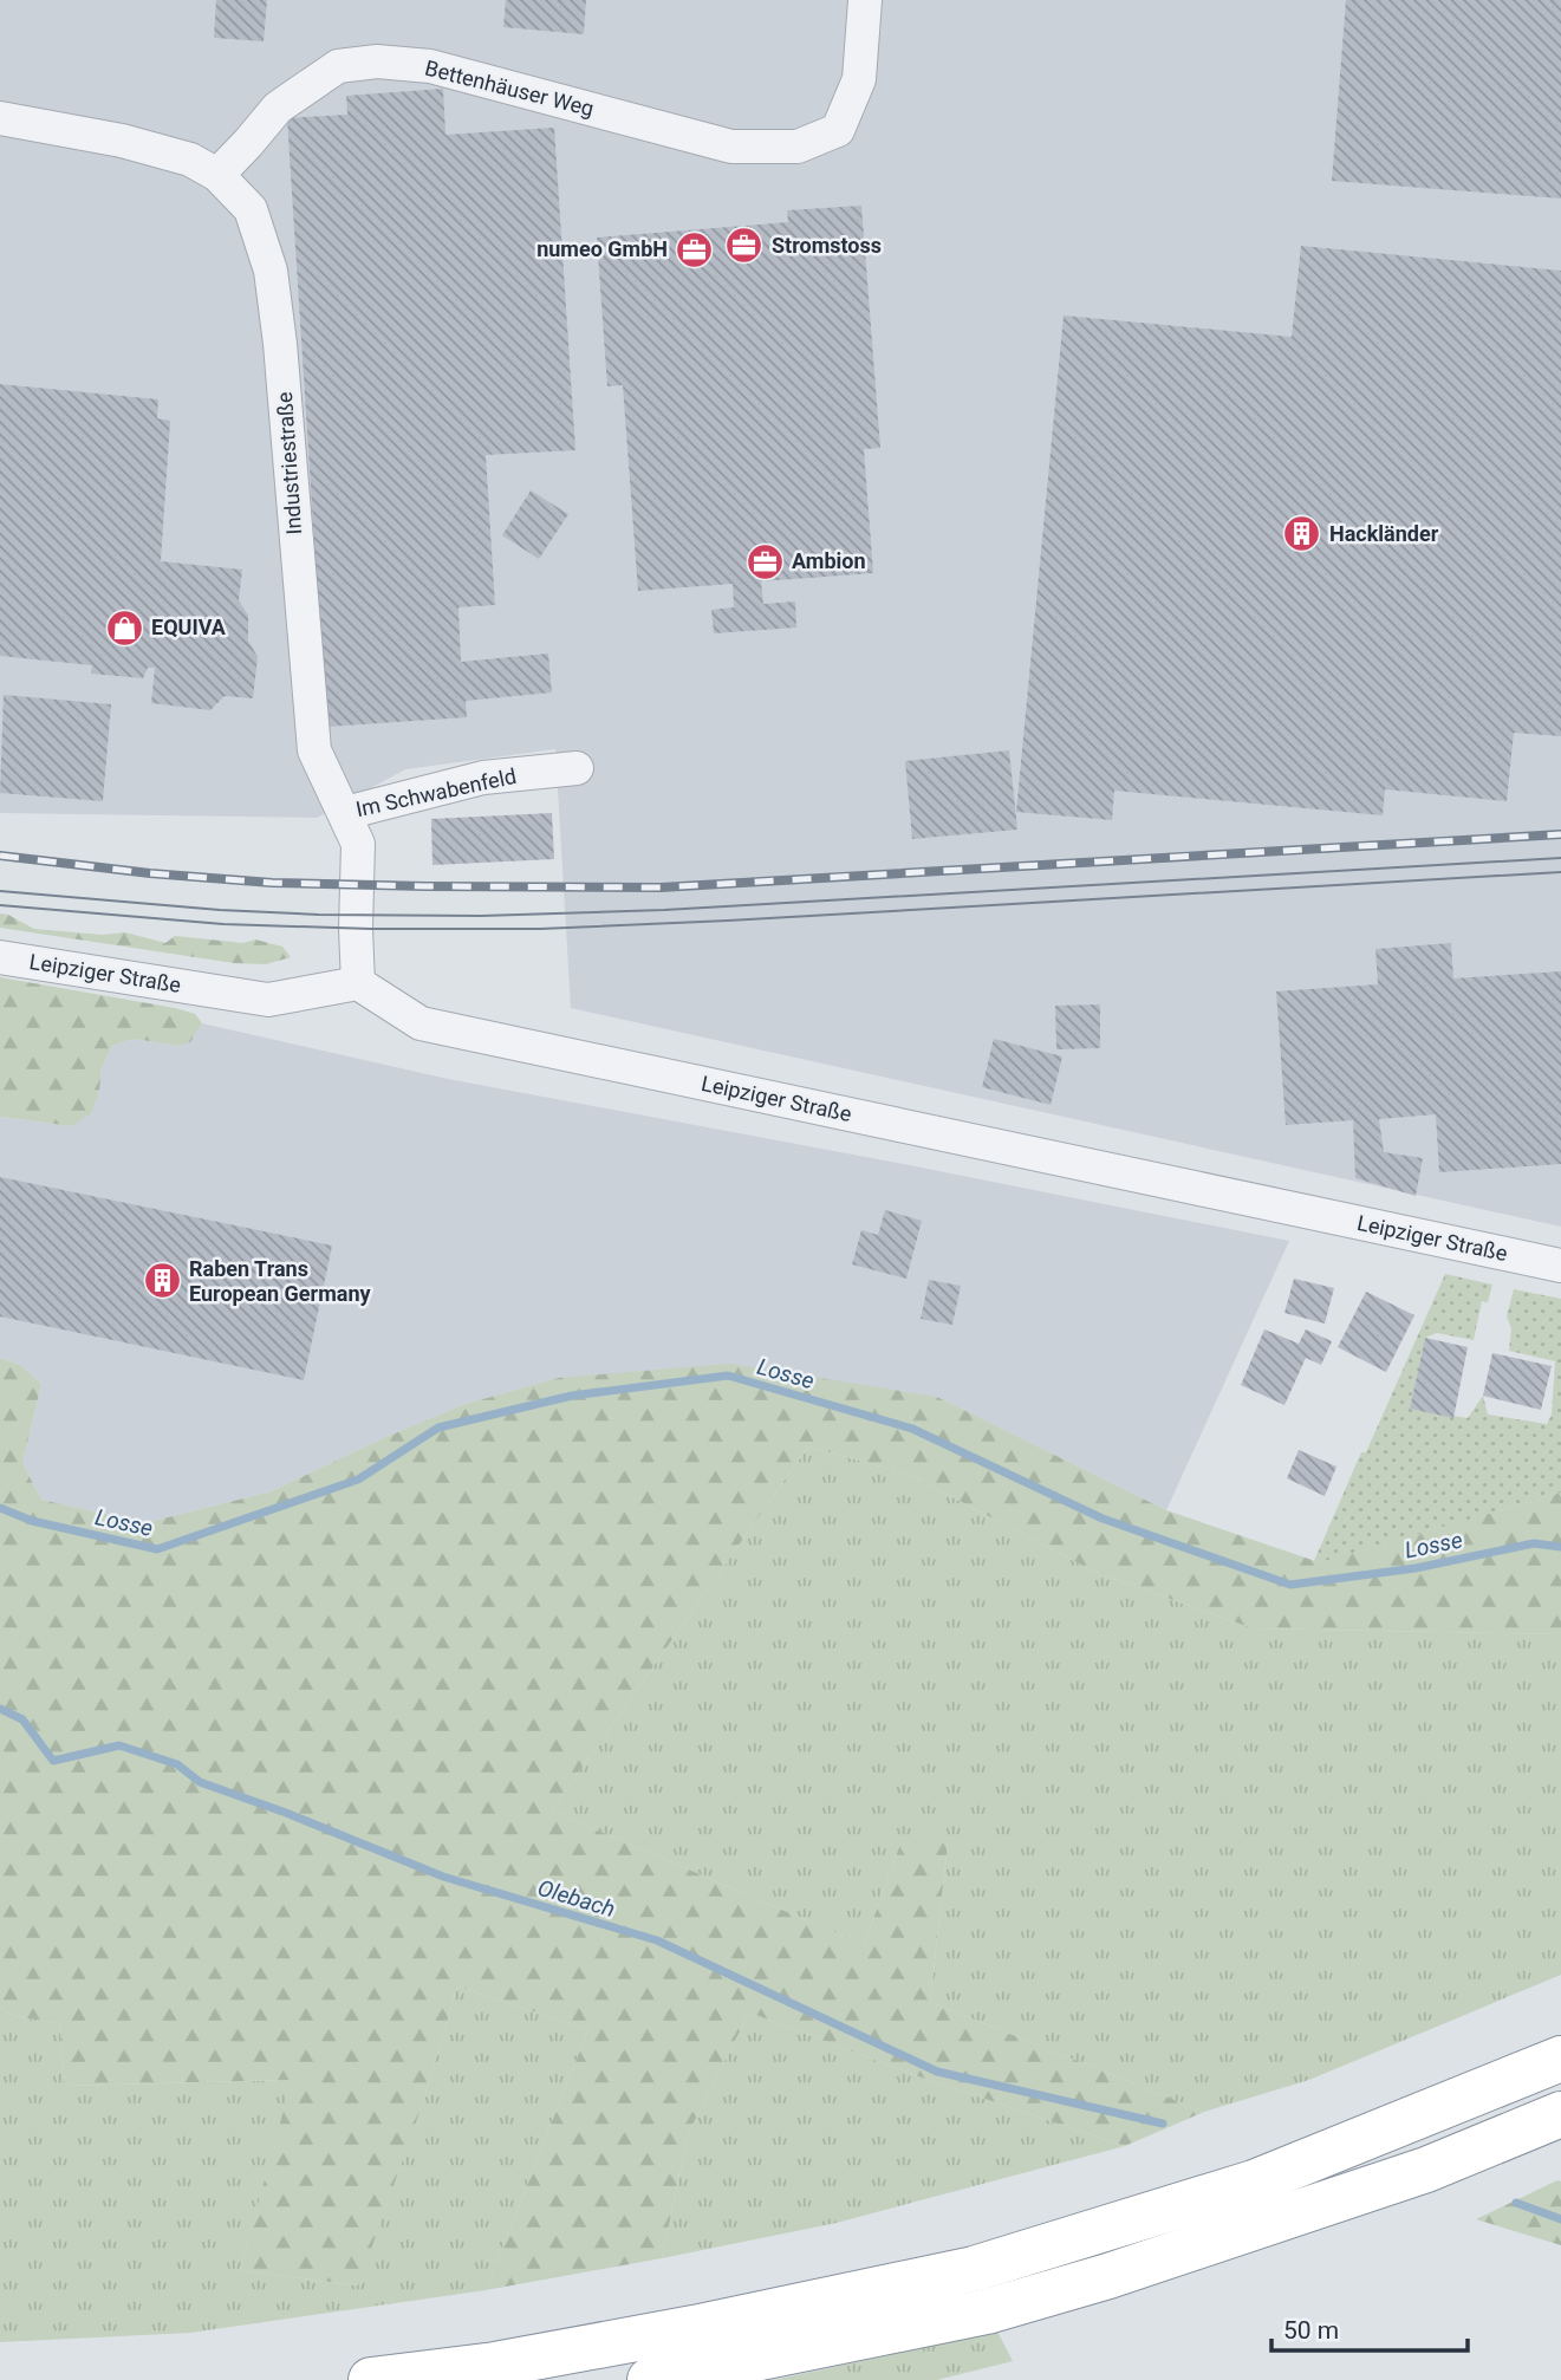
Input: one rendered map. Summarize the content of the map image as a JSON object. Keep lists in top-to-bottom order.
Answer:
{
  "streets": {
    "street": [
      "Bettenhäuser Weg",
      "Industriestraße",
      "Im Schwabenfeld",
      "Leipziger Straße"
    ]
  },
  "crossings": [
    ["Bettenhäuser Weg", "Industriestraße"],
    ["Industriestraße", "Im Schwabenfeld"],
    ["Industriestraße", "Leipziger Straße"]
  ],
  "water": ["Losse", "Olebach"],
  "places": {
    "office": ["Stromstoss", "numeo GmbH", "Ambion"],
    "building": ["Hackländer", "Raben Trans European Germany"],
    "shop": ["EQUIVA"]
  },
  "scale_bar": "50 m"
}
